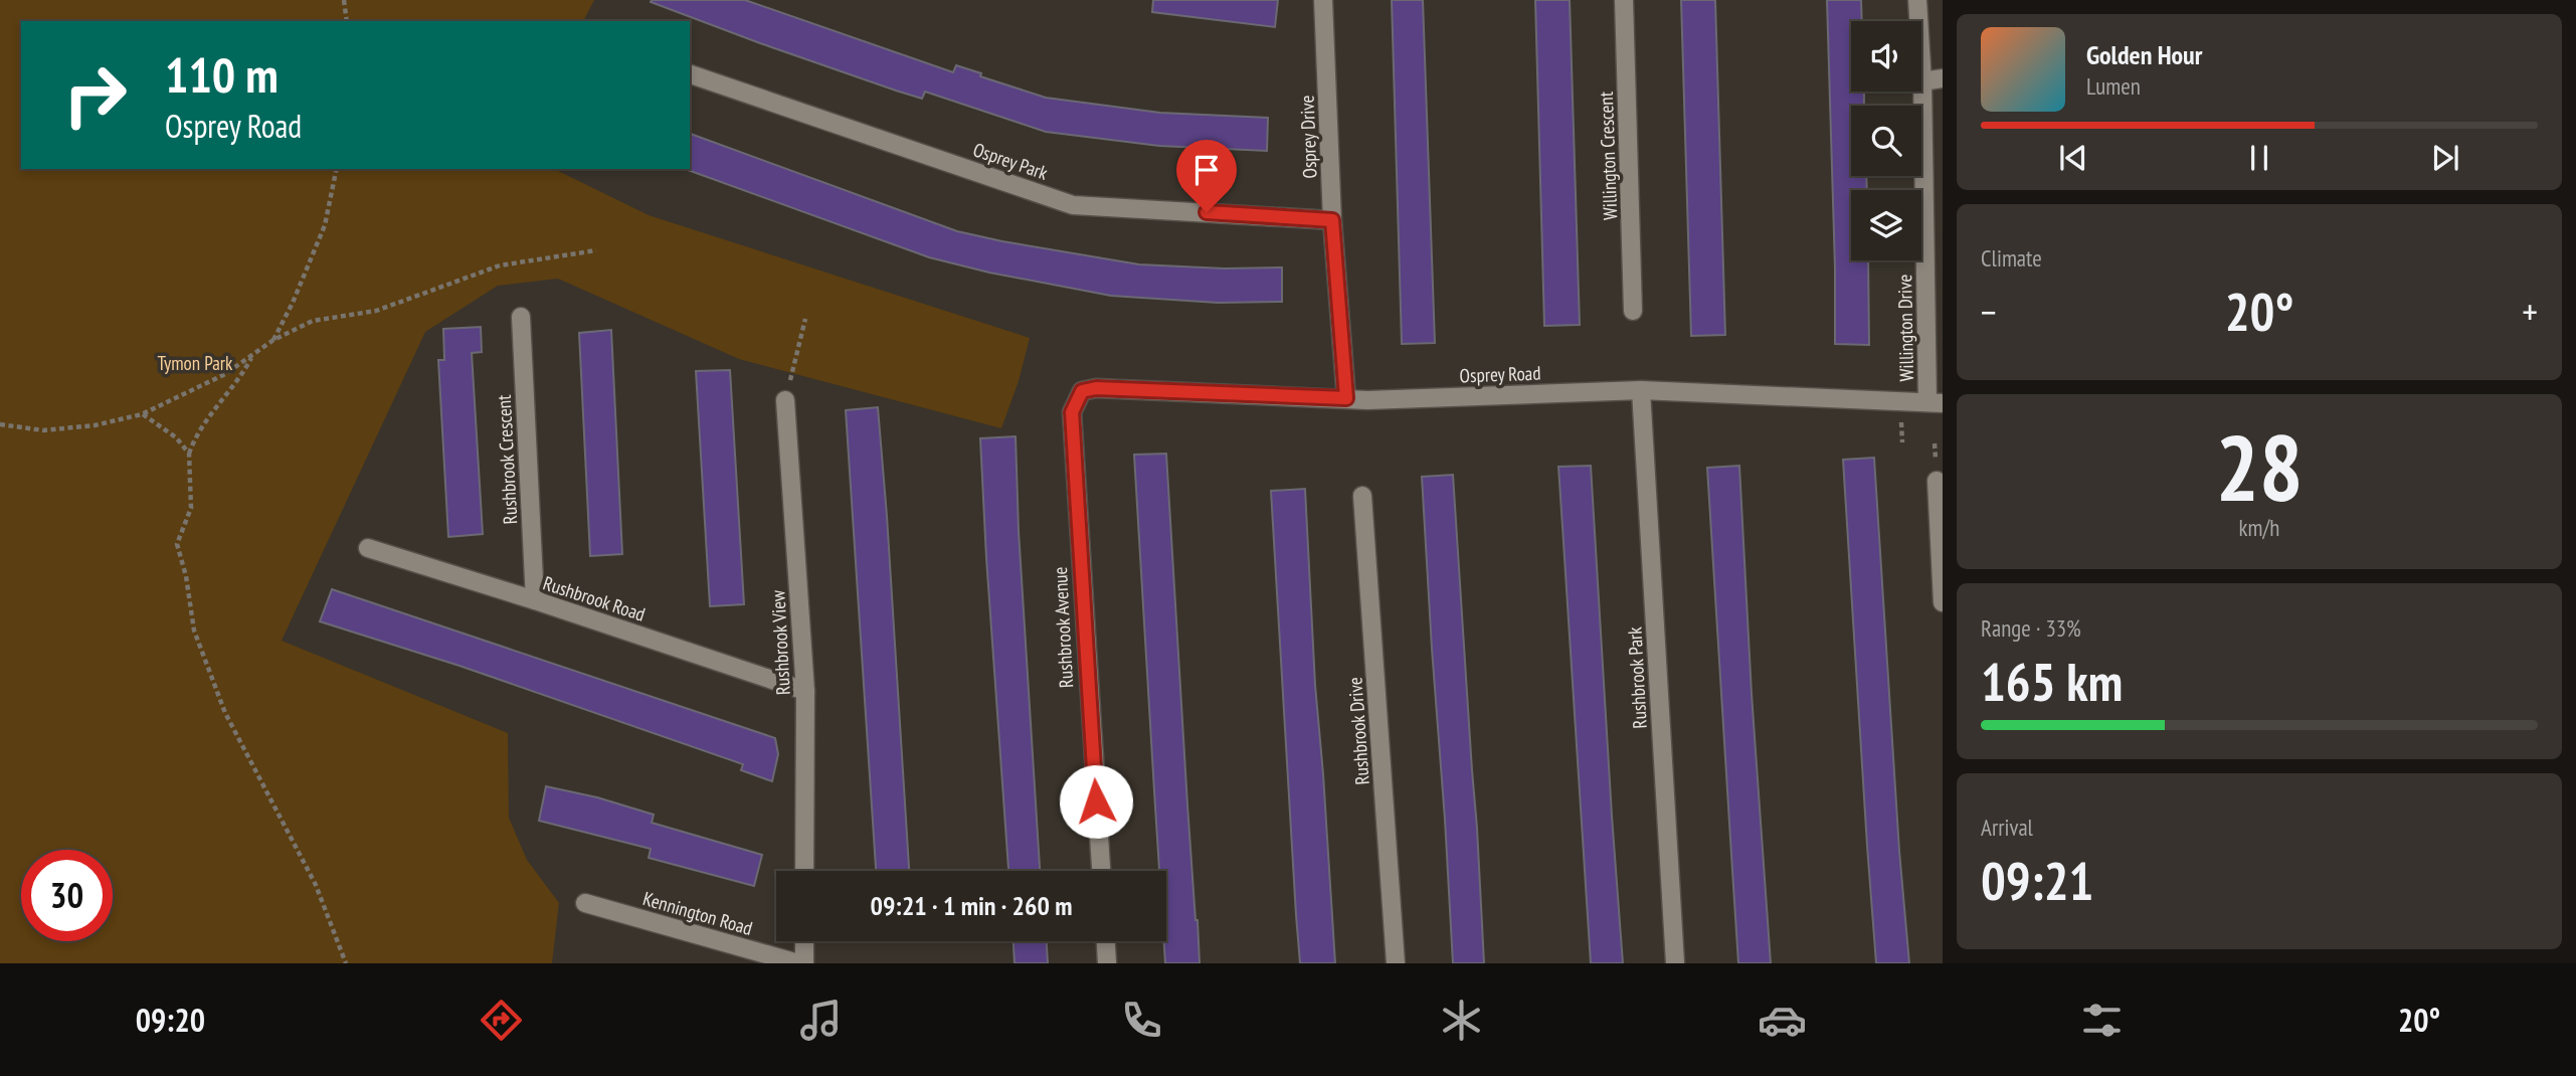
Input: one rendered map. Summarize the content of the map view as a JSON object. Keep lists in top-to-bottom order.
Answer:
{
  "streets": {
    "street": [
      "Osprey Drive",
      "Willington Crescent",
      "Osprey Park",
      "Willington Drive",
      "Osprey Road",
      "Rushbrook Crescent",
      "Rushbrook Road",
      "Rushbrook Avenue",
      "Rushbrook View",
      "Rushbrook Park",
      "Rushbrook Drive",
      "Kennington Road"
    ]
  },
  "crossings": [
    ["Osprey Drive", "Osprey Park"],
    ["Osprey Drive", "Osprey Road"],
    ["Willington Drive", "Osprey Road"],
    ["Osprey Road", "Rushbrook Avenue"],
    ["Osprey Road", "Rushbrook Park"],
    ["Rushbrook Crescent", "Rushbrook Road"],
    ["Rushbrook Road", "Rushbrook View"]
  ],
  "parks": ["Tymon Park"],
  "page": {
    "turn": ["110 m", "Osprey Road"],
    "song": ["Golden Hour", "Lumen"],
    "tile": [
      "Climate",
      ["28", "km/h"],
      ["Range · 33%", "165 km"],
      ["Arrival", "09:21"]
    ],
    "heat": ["−", "20°", "+"],
    "limit": "30",
    "trip": "09:21 · 1 min · 260 m",
    "tabs": ["09:20", "20°"]
  }
}
